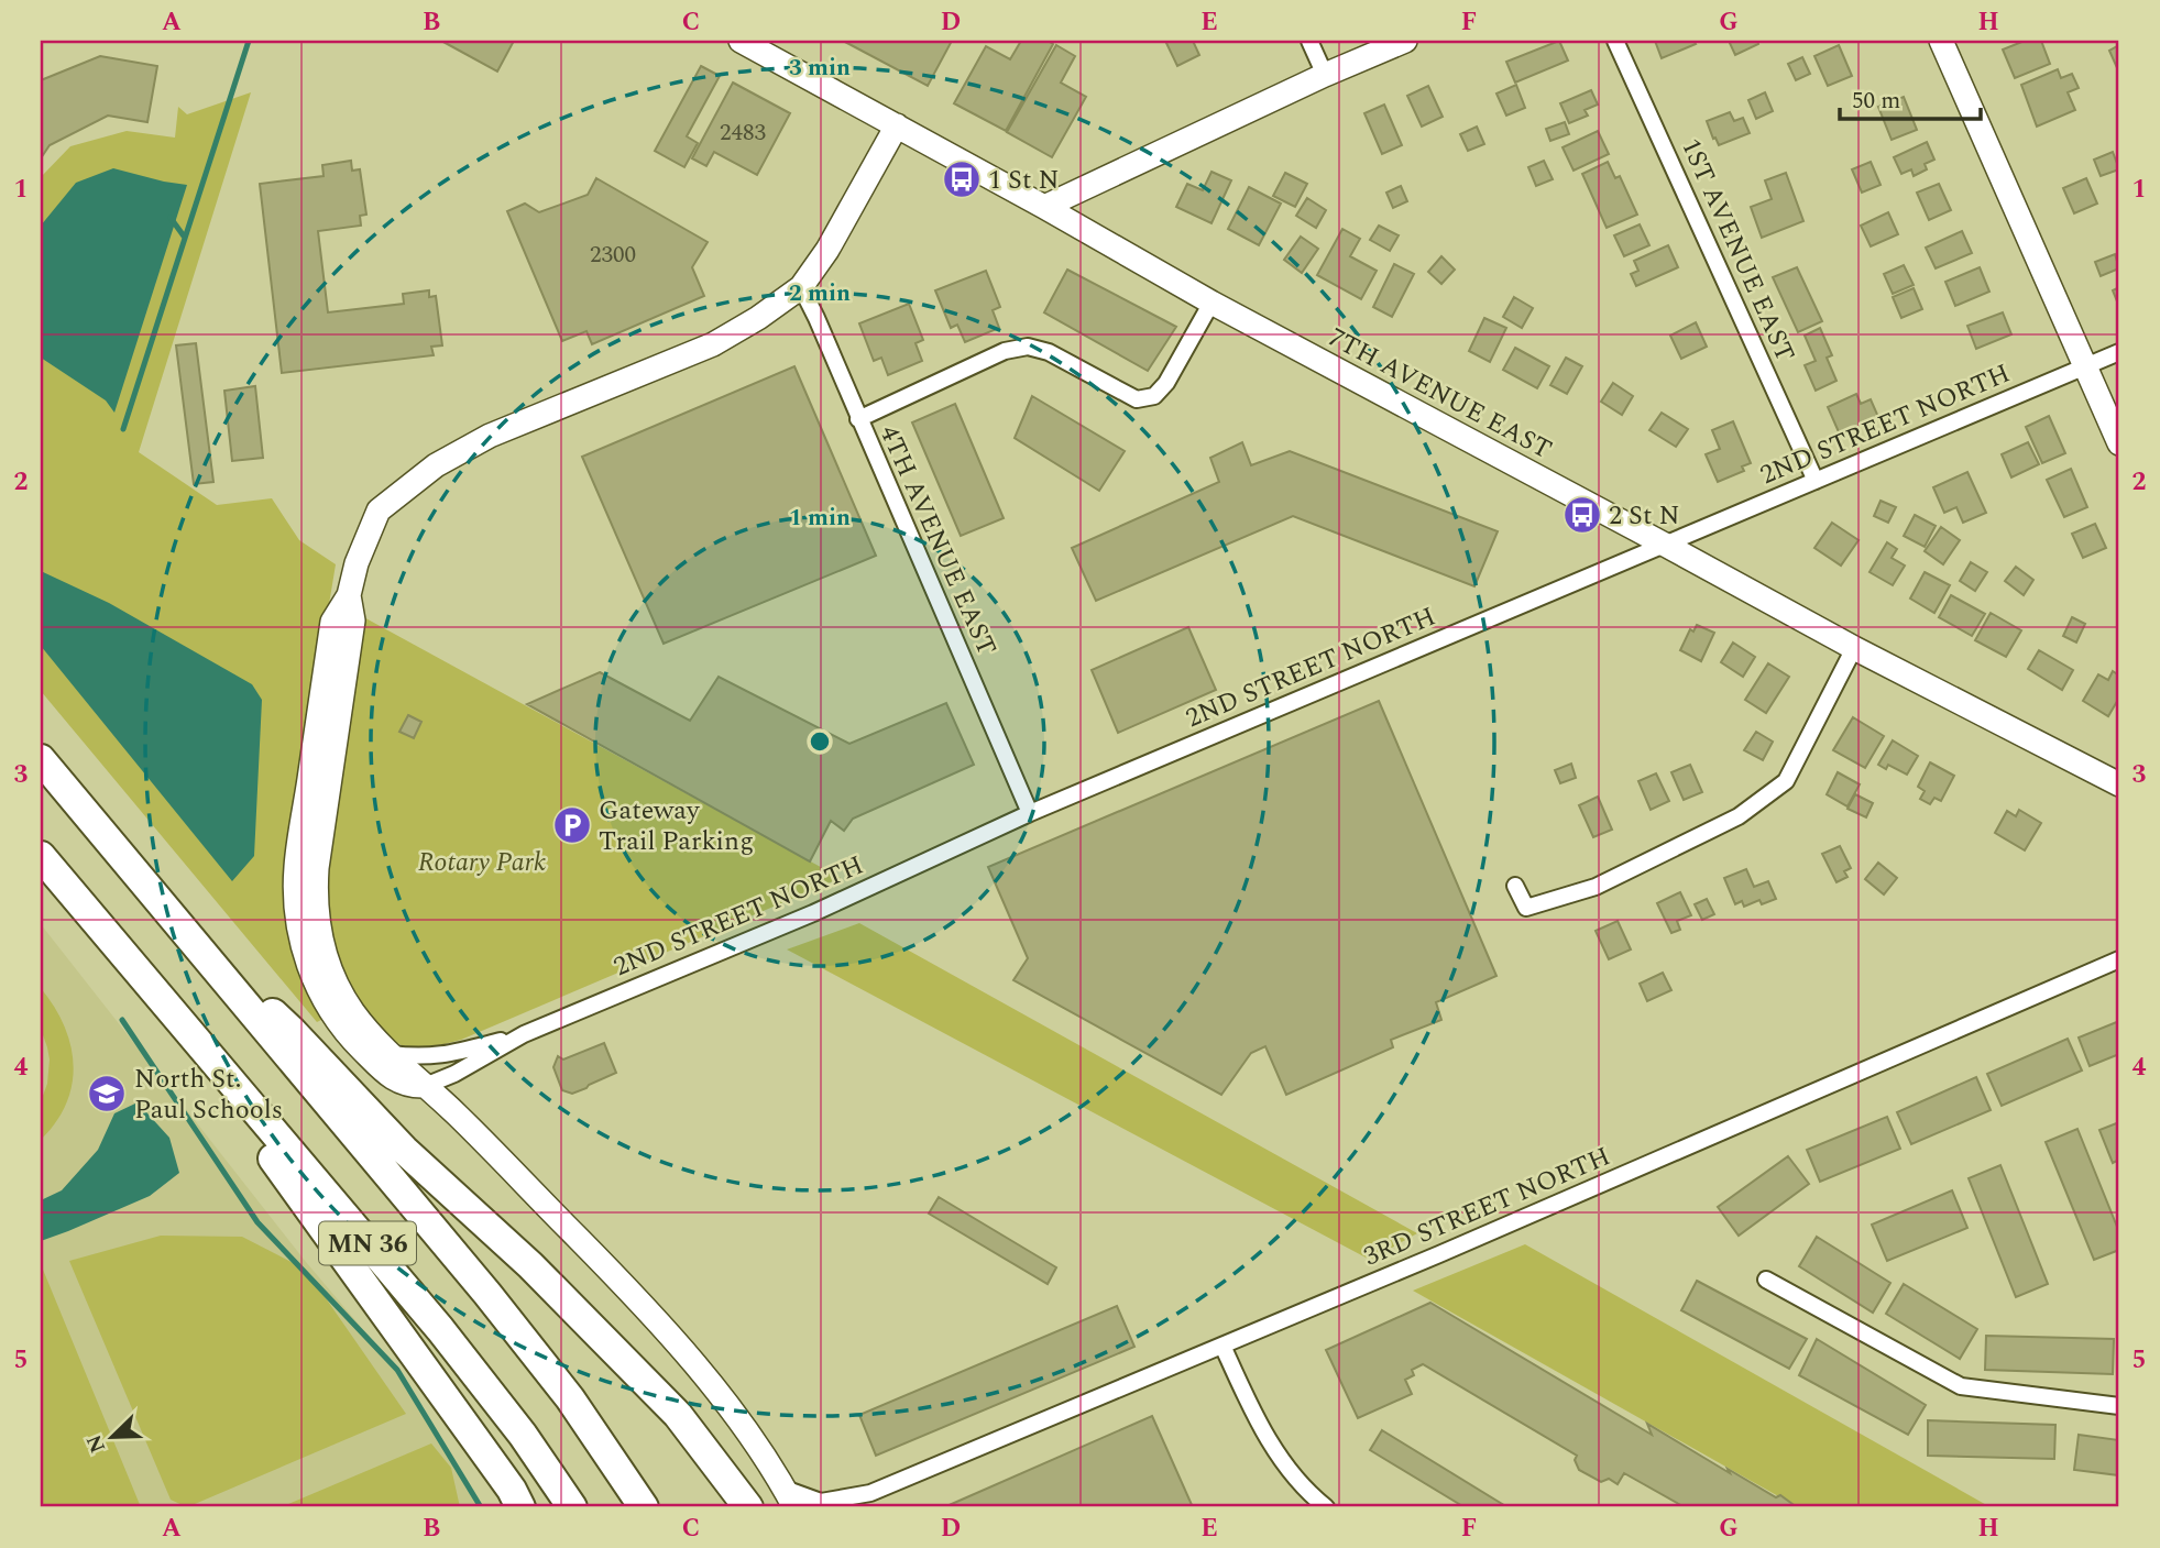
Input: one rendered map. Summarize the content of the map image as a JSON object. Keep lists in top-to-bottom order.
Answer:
{
  "streets": {
    "highway": ["MN 36"],
    "street": [
      "1ST AVENUE EAST",
      "7TH AVENUE EAST",
      "2ND STREET NORTH",
      "4TH AVENUE EAST",
      "3RD STREET NORTH"
    ]
  },
  "crossings": [
    ["1ST AVENUE EAST", "2ND STREET NORTH"],
    ["7TH AVENUE EAST", "2ND STREET NORTH"],
    ["2ND STREET NORTH", "4TH AVENUE EAST"]
  ],
  "parks": ["Rotary Park"],
  "places": {
    "bus stop": ["1 St N", "2 St N"],
    "parking": ["Gateway Trail Parking"],
    "school or university": ["North St. Paul Schools"]
  },
  "house_numbers": ["2483", "2300"],
  "scale_bar": "50 m",
  "north": "bottom left",
  "grid": {
    "columns": [
      "A",
      "B",
      "C",
      "D",
      "E",
      "F",
      "G",
      "H"
    ],
    "rows": [
      "1",
      "2",
      "3",
      "4",
      "5"
    ]
  },
  "rings": ["3 min", "2 min", "1 min"]
}
